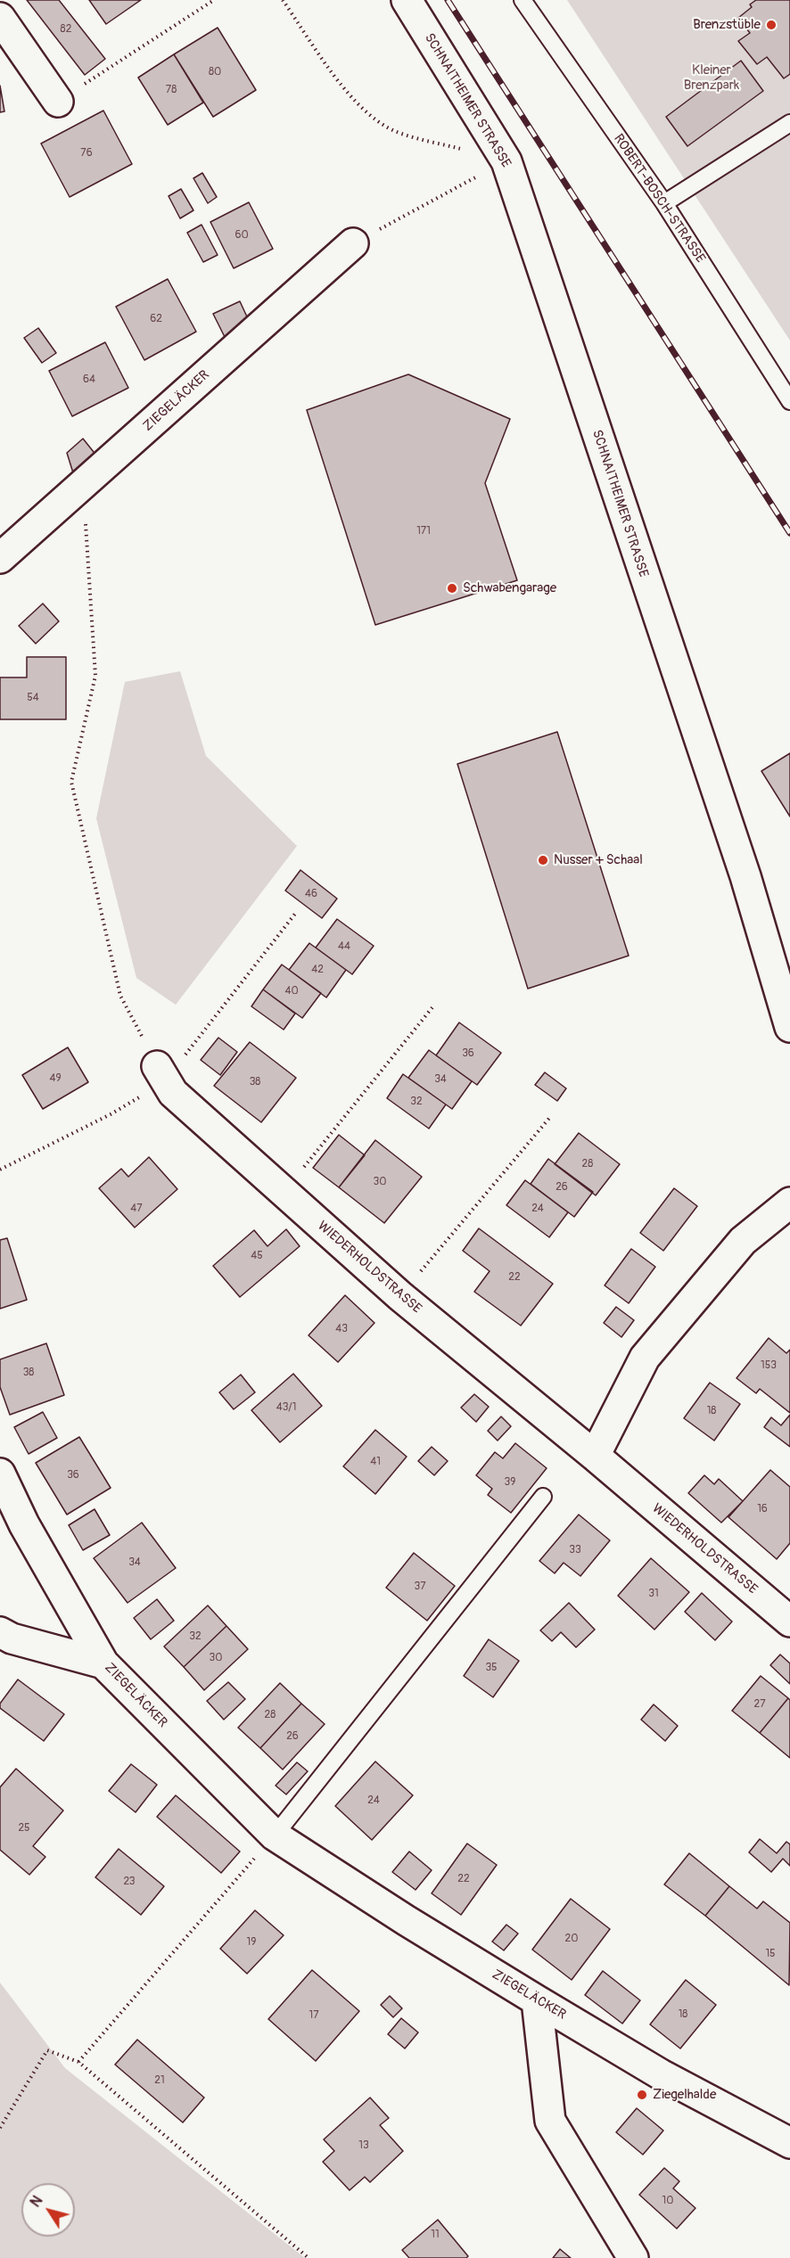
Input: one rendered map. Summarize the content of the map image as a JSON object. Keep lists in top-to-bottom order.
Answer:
{
  "streets": {
    "street": ["SCHNAITHEIMER STRASSE", "ZIEGELÄCKER", "WIEDERHOLDSTRASSE"],
    "lane": ["ROBERT-BOSCH-STRASSE"]
  },
  "parks": ["Kleiner Brenzpark"],
  "places": [
    "Brenzstüble",
    "Schwabengarage",
    "Nusser + Schaal",
    "Ziegelhalde"
  ],
  "house_numbers": [
    "82",
    "80",
    "78",
    "76",
    "60",
    "62",
    "64",
    "171",
    "54",
    "46",
    "44",
    "42",
    "40",
    "36",
    "49",
    "34",
    "38",
    "32",
    "28",
    "30",
    "26",
    "47",
    "24",
    "45",
    "22",
    "43",
    "153",
    "38",
    "43/1",
    "18",
    "41",
    "36",
    "39",
    "16",
    "33",
    "34",
    "37",
    "31",
    "32",
    "30",
    "35",
    "27",
    "28",
    "26",
    "24",
    "25",
    "22",
    "23",
    "20",
    "19",
    "15",
    "18",
    "17",
    "21",
    "13",
    "10",
    "11"
  ],
  "north": "top left"
}
